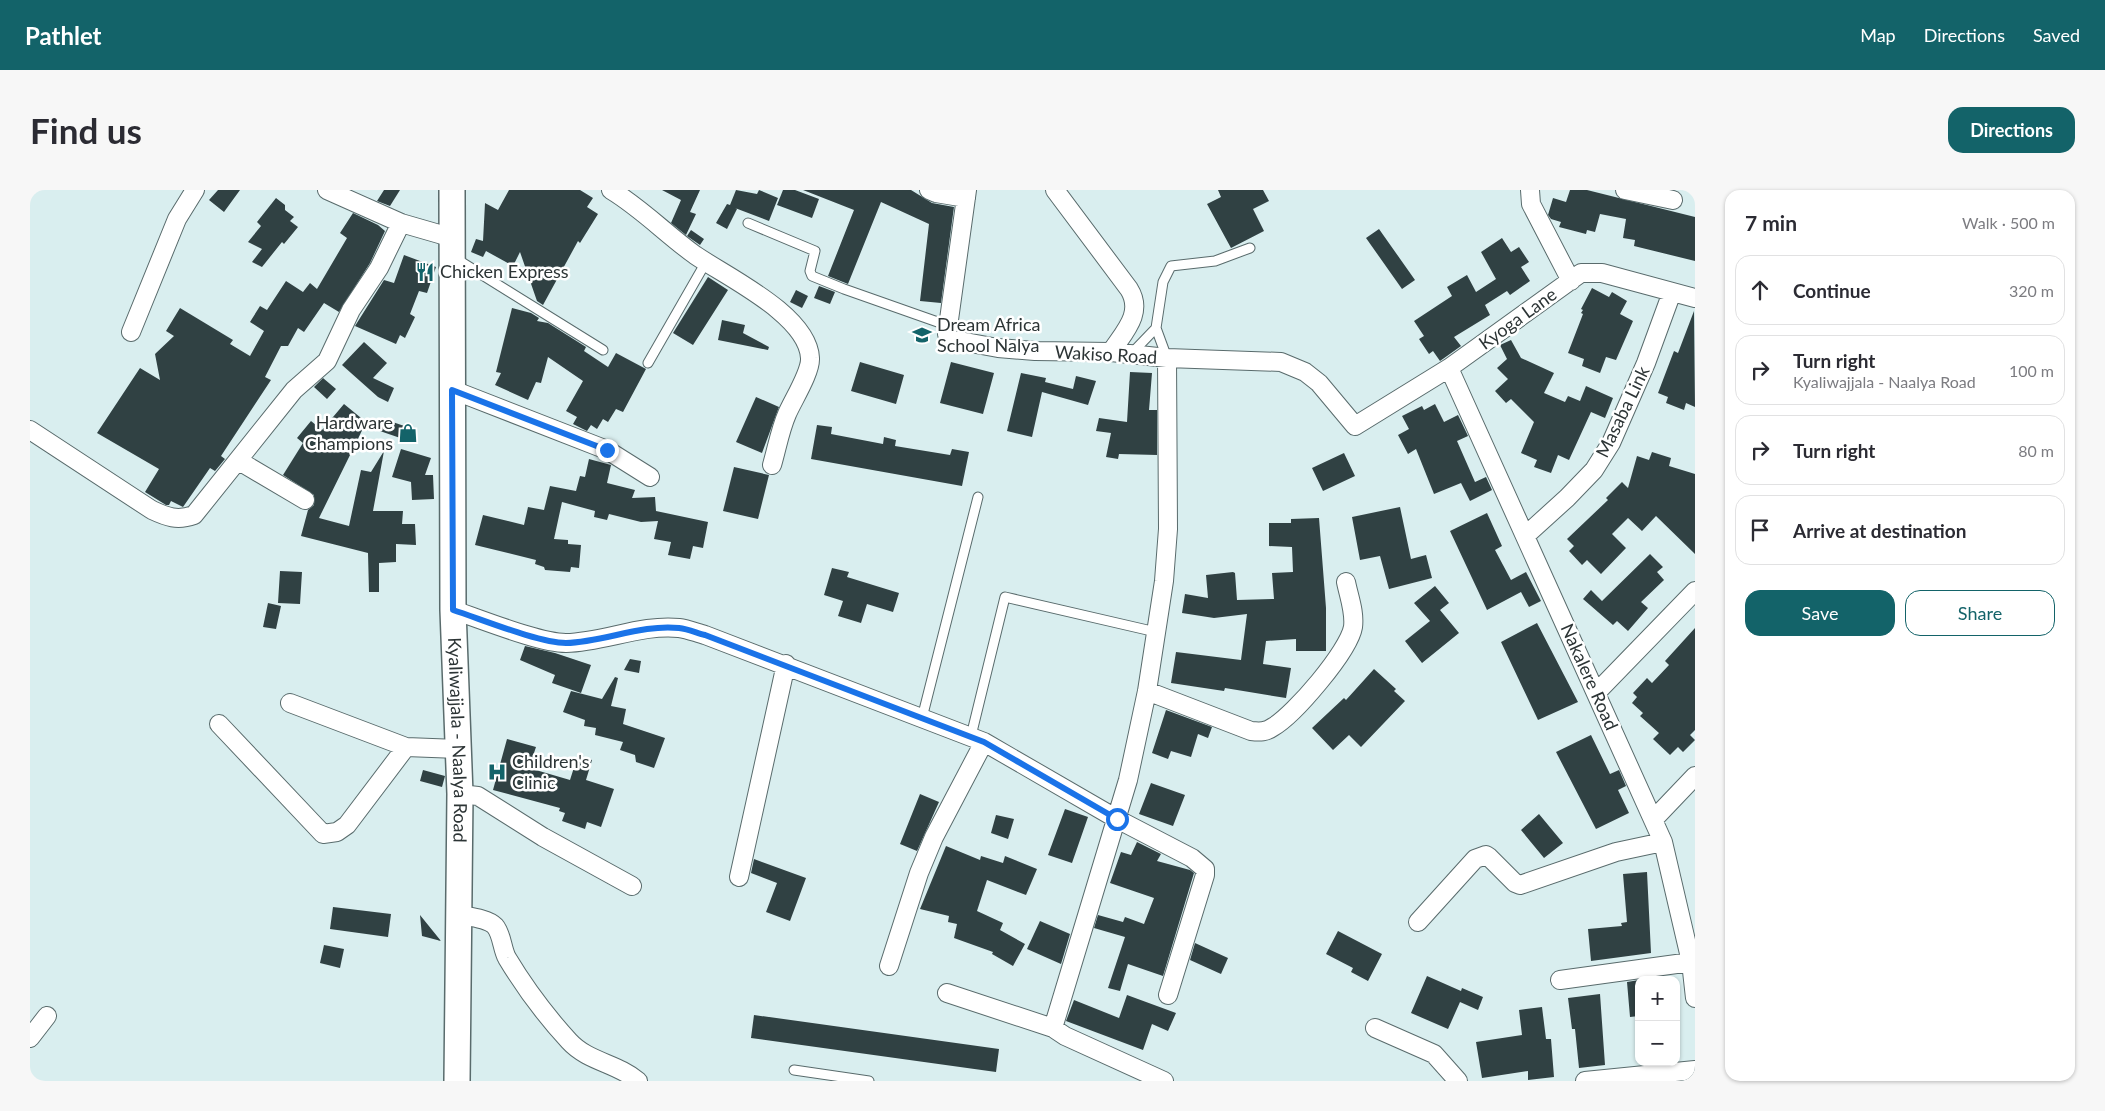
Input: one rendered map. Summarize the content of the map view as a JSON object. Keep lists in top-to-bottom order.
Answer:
{
  "streets": {
    "main road": ["Kyaliwajjala - Naalya Road"],
    "street": [
      "Kyoga Lane",
      "Wakiso Road",
      "Masaba Link",
      "Nakalere Road"
    ]
  },
  "crossings": [
    ["Kyoga Lane", "Wakiso Road"],
    ["Kyoga Lane", "Masaba Link"],
    ["Kyoga Lane", "Nakalere Road"],
    ["Masaba Link", "Nakalere Road"]
  ],
  "places": {
    "restaurant": ["Chicken Express"],
    "school or university": ["Dream Africa School Nalya"],
    "shop": ["Hardware Champions"],
    "hospital": ["Children's Clinic"]
  },
  "page": {
    "header": "Pathlet",
    "nav": ["Map", "Directions", "Saved"],
    "buttons": [
      "Directions",
      ["Save", "Share"]
    ],
    "title": "Find us",
    "heading": ["7 min", "Walk · 500 m"],
    "list": [
      ["Continue", "320 m"],
      ["Turn right", "Kyaliwajjala - Naalya Road", "100 m"],
      ["Turn right", "80 m"],
      "Arrive at destination"
    ],
    "map_buttons": ["+", "−"]
  }
}
